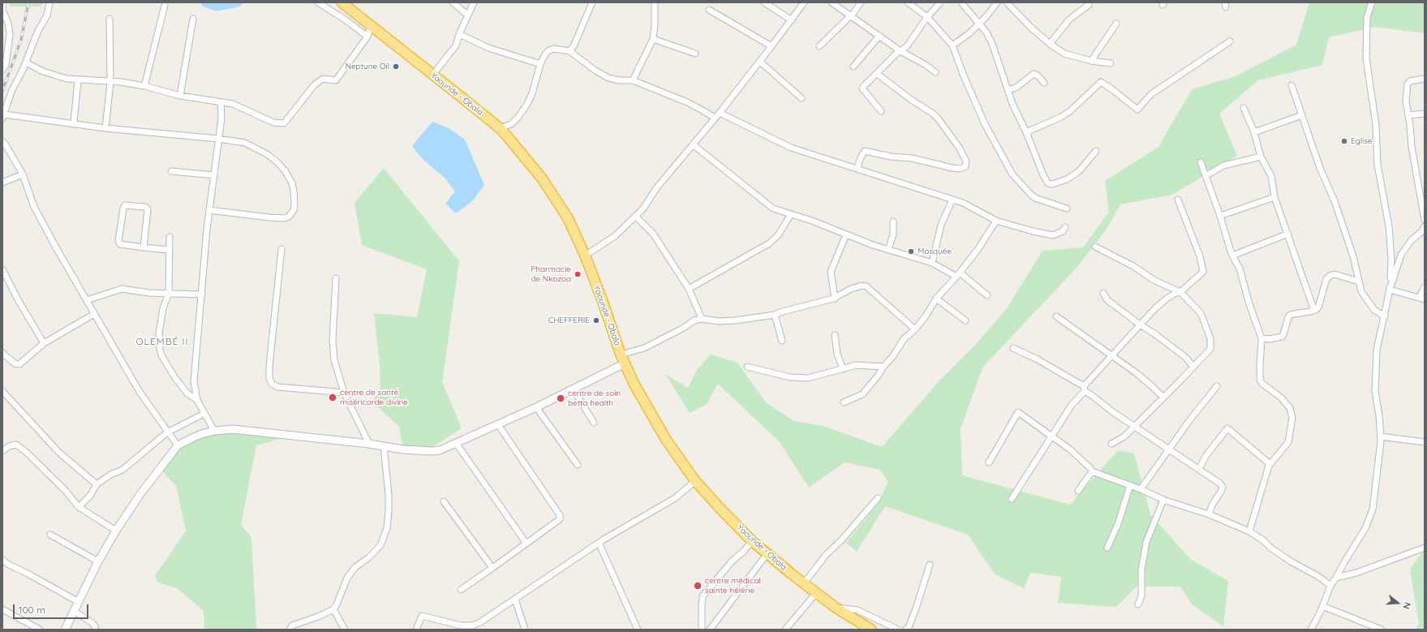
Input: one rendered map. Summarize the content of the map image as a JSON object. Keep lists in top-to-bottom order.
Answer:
{
  "streets": {
    "highway": ["Yaounde - Obala"]
  },
  "districts": ["OLEMBÉ II"],
  "places": [
    "Neptune Oil",
    "Eglise",
    "Mosquée",
    "Pharmacie de Nkozoa",
    "CHEFFERIE",
    "centre de santé miséricorde divine",
    "centre de soin betta health",
    "centre médical sainte héléne"
  ],
  "scale_bar": "100 m",
  "north": "right"
}
